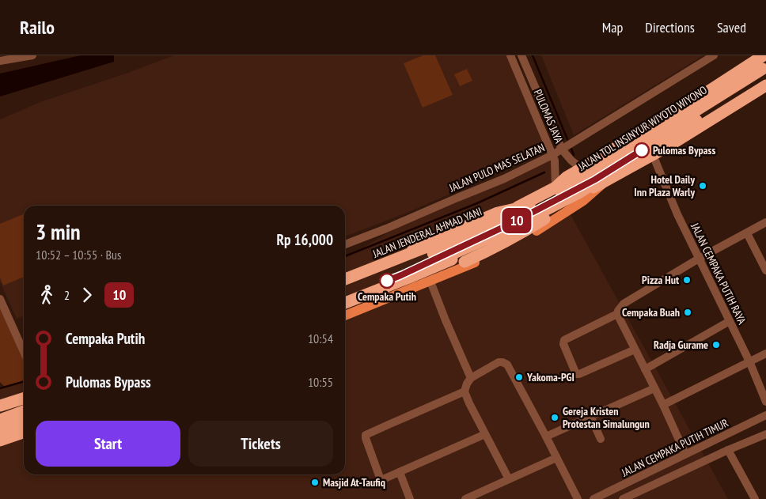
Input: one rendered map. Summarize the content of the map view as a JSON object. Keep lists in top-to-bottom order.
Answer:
{
  "streets": {
    "highway": ["JALAN TOL INSINYUR WIYOTO WIYONO", "JALAN JENDERAL AHMAD YANI"],
    "street": [
      "PULOMAS JAYA",
      "JALAN PULO MAS SELATAN",
      "JALAN CEMPAKA PUTIH RAYA",
      "JALAN CEMPAKA PUTIH TIMUR"
    ]
  },
  "crossings": [
    ["PULOMAS JAYA", "JALAN PULO MAS SELATAN"],
    ["PULOMAS JAYA", "JALAN JENDERAL AHMAD YANI"]
  ],
  "places": [
    "Pulomas Bypass",
    "Hotel Daily Inn Plaza Warly",
    "Pizza Hut",
    "Cempaka Putih",
    "Cempaka Buah",
    "Radja Gurame",
    "Yakoma-PGI",
    "Gereja Kristen Protestan Simalungun",
    "Masjid At-Taufiq"
  ],
  "lines": ["bus line 10"],
  "page": {
    "header": "Railo",
    "nav": ["Map", "Directions", "Saved"],
    "on_map": "10",
    "heading": ["3 min", "10:52 – 10:55 · Bus", "Rp 16,000"],
    "legs": ["2", "10"],
    "list": [
      {
        "name": "Cempaka Putih",
        "value": "10:54"
      },
      {
        "name": "Pulomas Bypass",
        "value": "10:55"
      }
    ],
    "buttons": ["Start", "Tickets"]
  }
}
